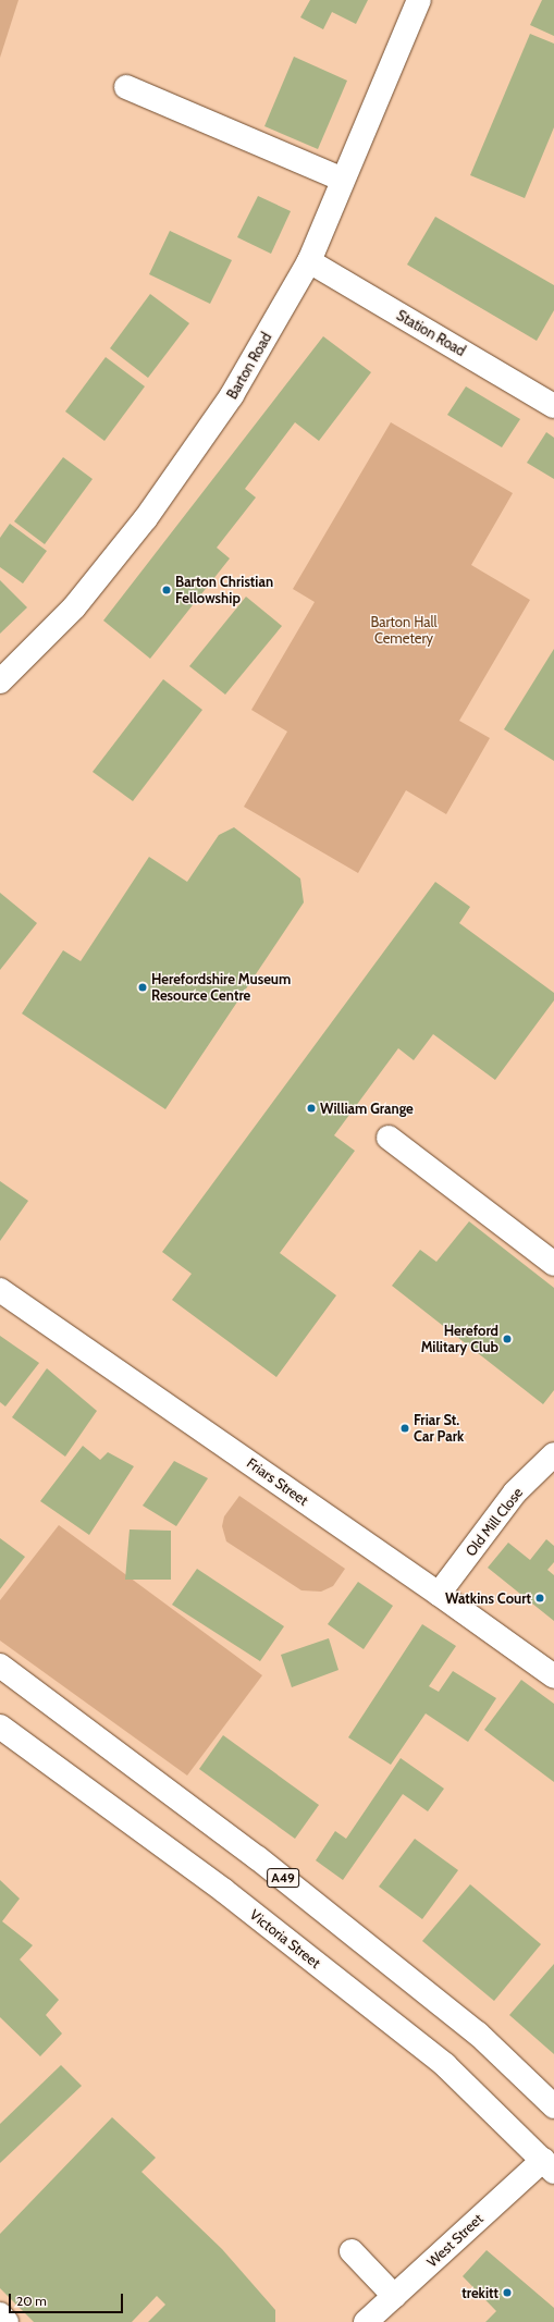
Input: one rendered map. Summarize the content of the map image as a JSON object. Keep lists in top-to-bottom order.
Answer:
{
  "streets": {
    "main road": [
      "Station Road",
      "Barton Road",
      "Friars Street",
      "Old Mill Close",
      "A49",
      "Victoria Street",
      "West Street"
    ]
  },
  "crossings": [
    ["Station Road", "Barton Road"],
    ["Friars Street", "Old Mill Close"],
    ["Victoria Street", "West Street"]
  ],
  "parks": ["Barton Hall Cemetery"],
  "places": [
    "Barton Christian Fellowship",
    "Herefordshire Museum Resource Centre",
    "William Grange",
    "Hereford Military Club",
    "Friar St. Car Park",
    "Watkins Court",
    "trekitt"
  ],
  "scale_bar": "20 m"
}
